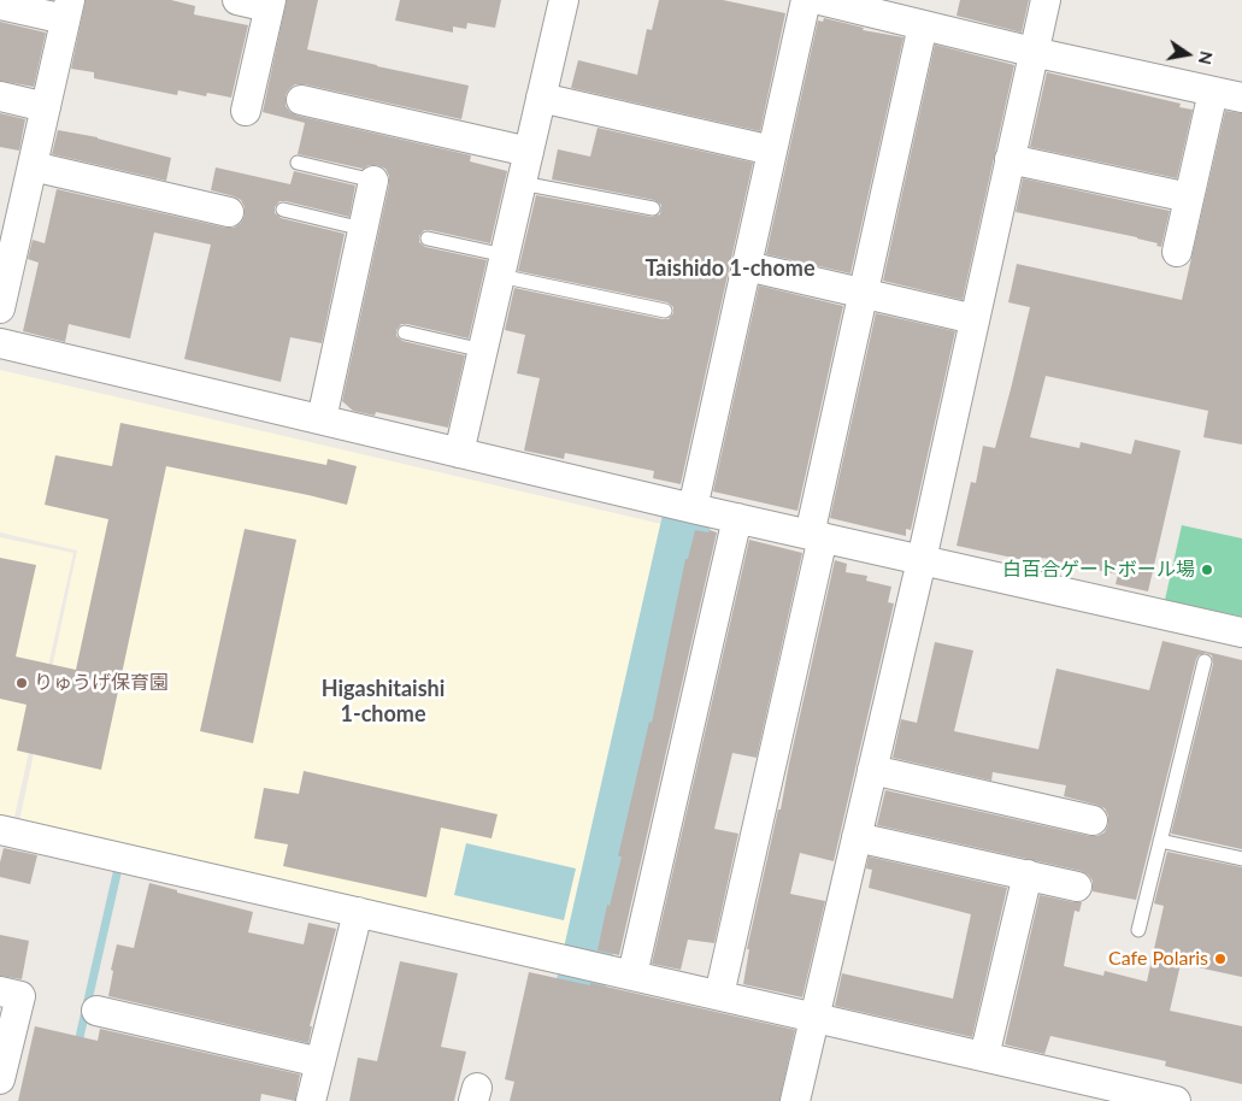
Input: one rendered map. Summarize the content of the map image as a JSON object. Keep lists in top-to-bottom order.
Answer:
{
  "districts": ["Taishido 1-chome", "Higashitaishi 1-chome"],
  "places": ["白百合ゲートボール場", "りゅうげ保育園", "Cafe Polaris"],
  "north": "right"
}
